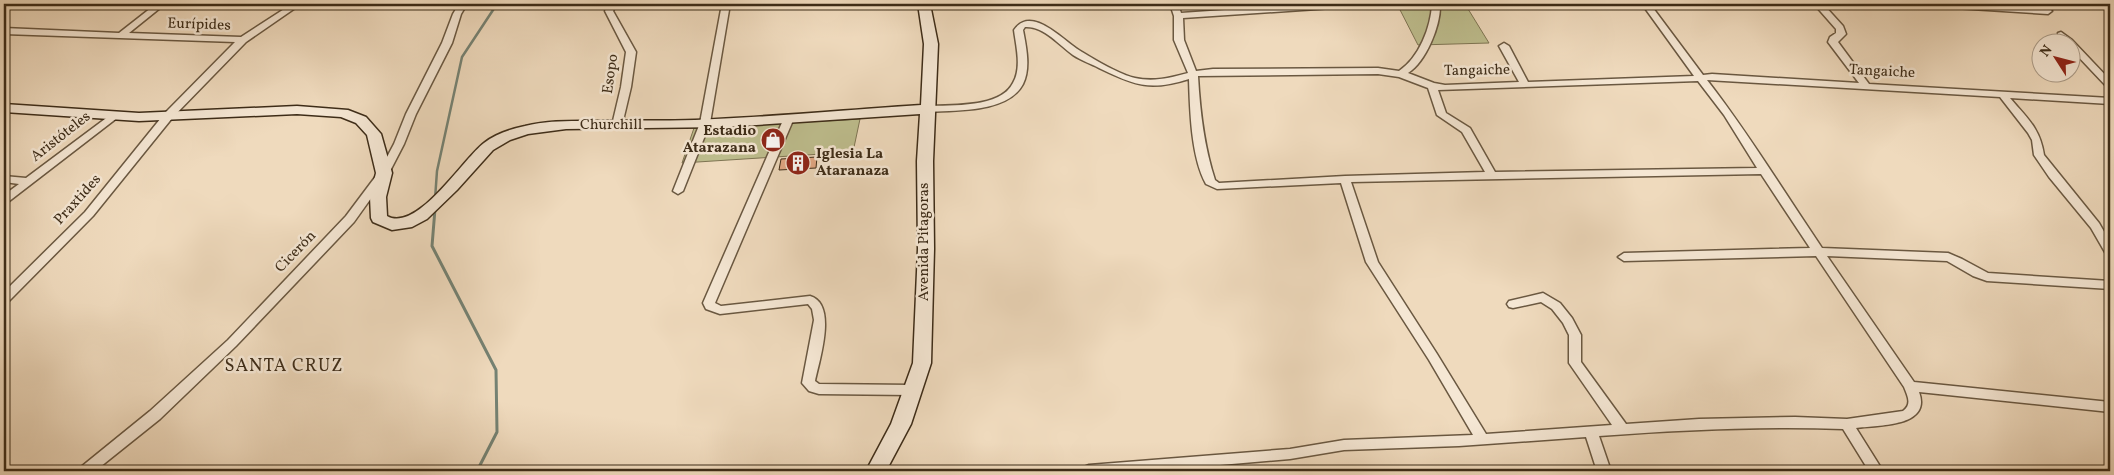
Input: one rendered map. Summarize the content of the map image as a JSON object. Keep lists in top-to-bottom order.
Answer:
{
  "streets": {
    "main road": ["Churchill", "Avenida Pitagoras"],
    "street": [
      "Eurípides",
      "Tangaiche",
      "Esopo",
      "Aristóteles",
      "Praxtides",
      "Cicerón"
    ]
  },
  "crossings": [
    ["Eurípides", "Praxtides"],
    ["Tangaiche", "Churchill"],
    ["Tangaiche", "Avenida Pitagoras"],
    ["Esopo", "Churchill"],
    ["Churchill", "Avenida Pitagoras"],
    ["Churchill", "Cicerón"]
  ],
  "districts": ["SANTA CRUZ"],
  "places": {
    "shop": ["Estadio Atarazana"],
    "building": ["Iglesia La Ataranaza"]
  },
  "north": "top left"
}
